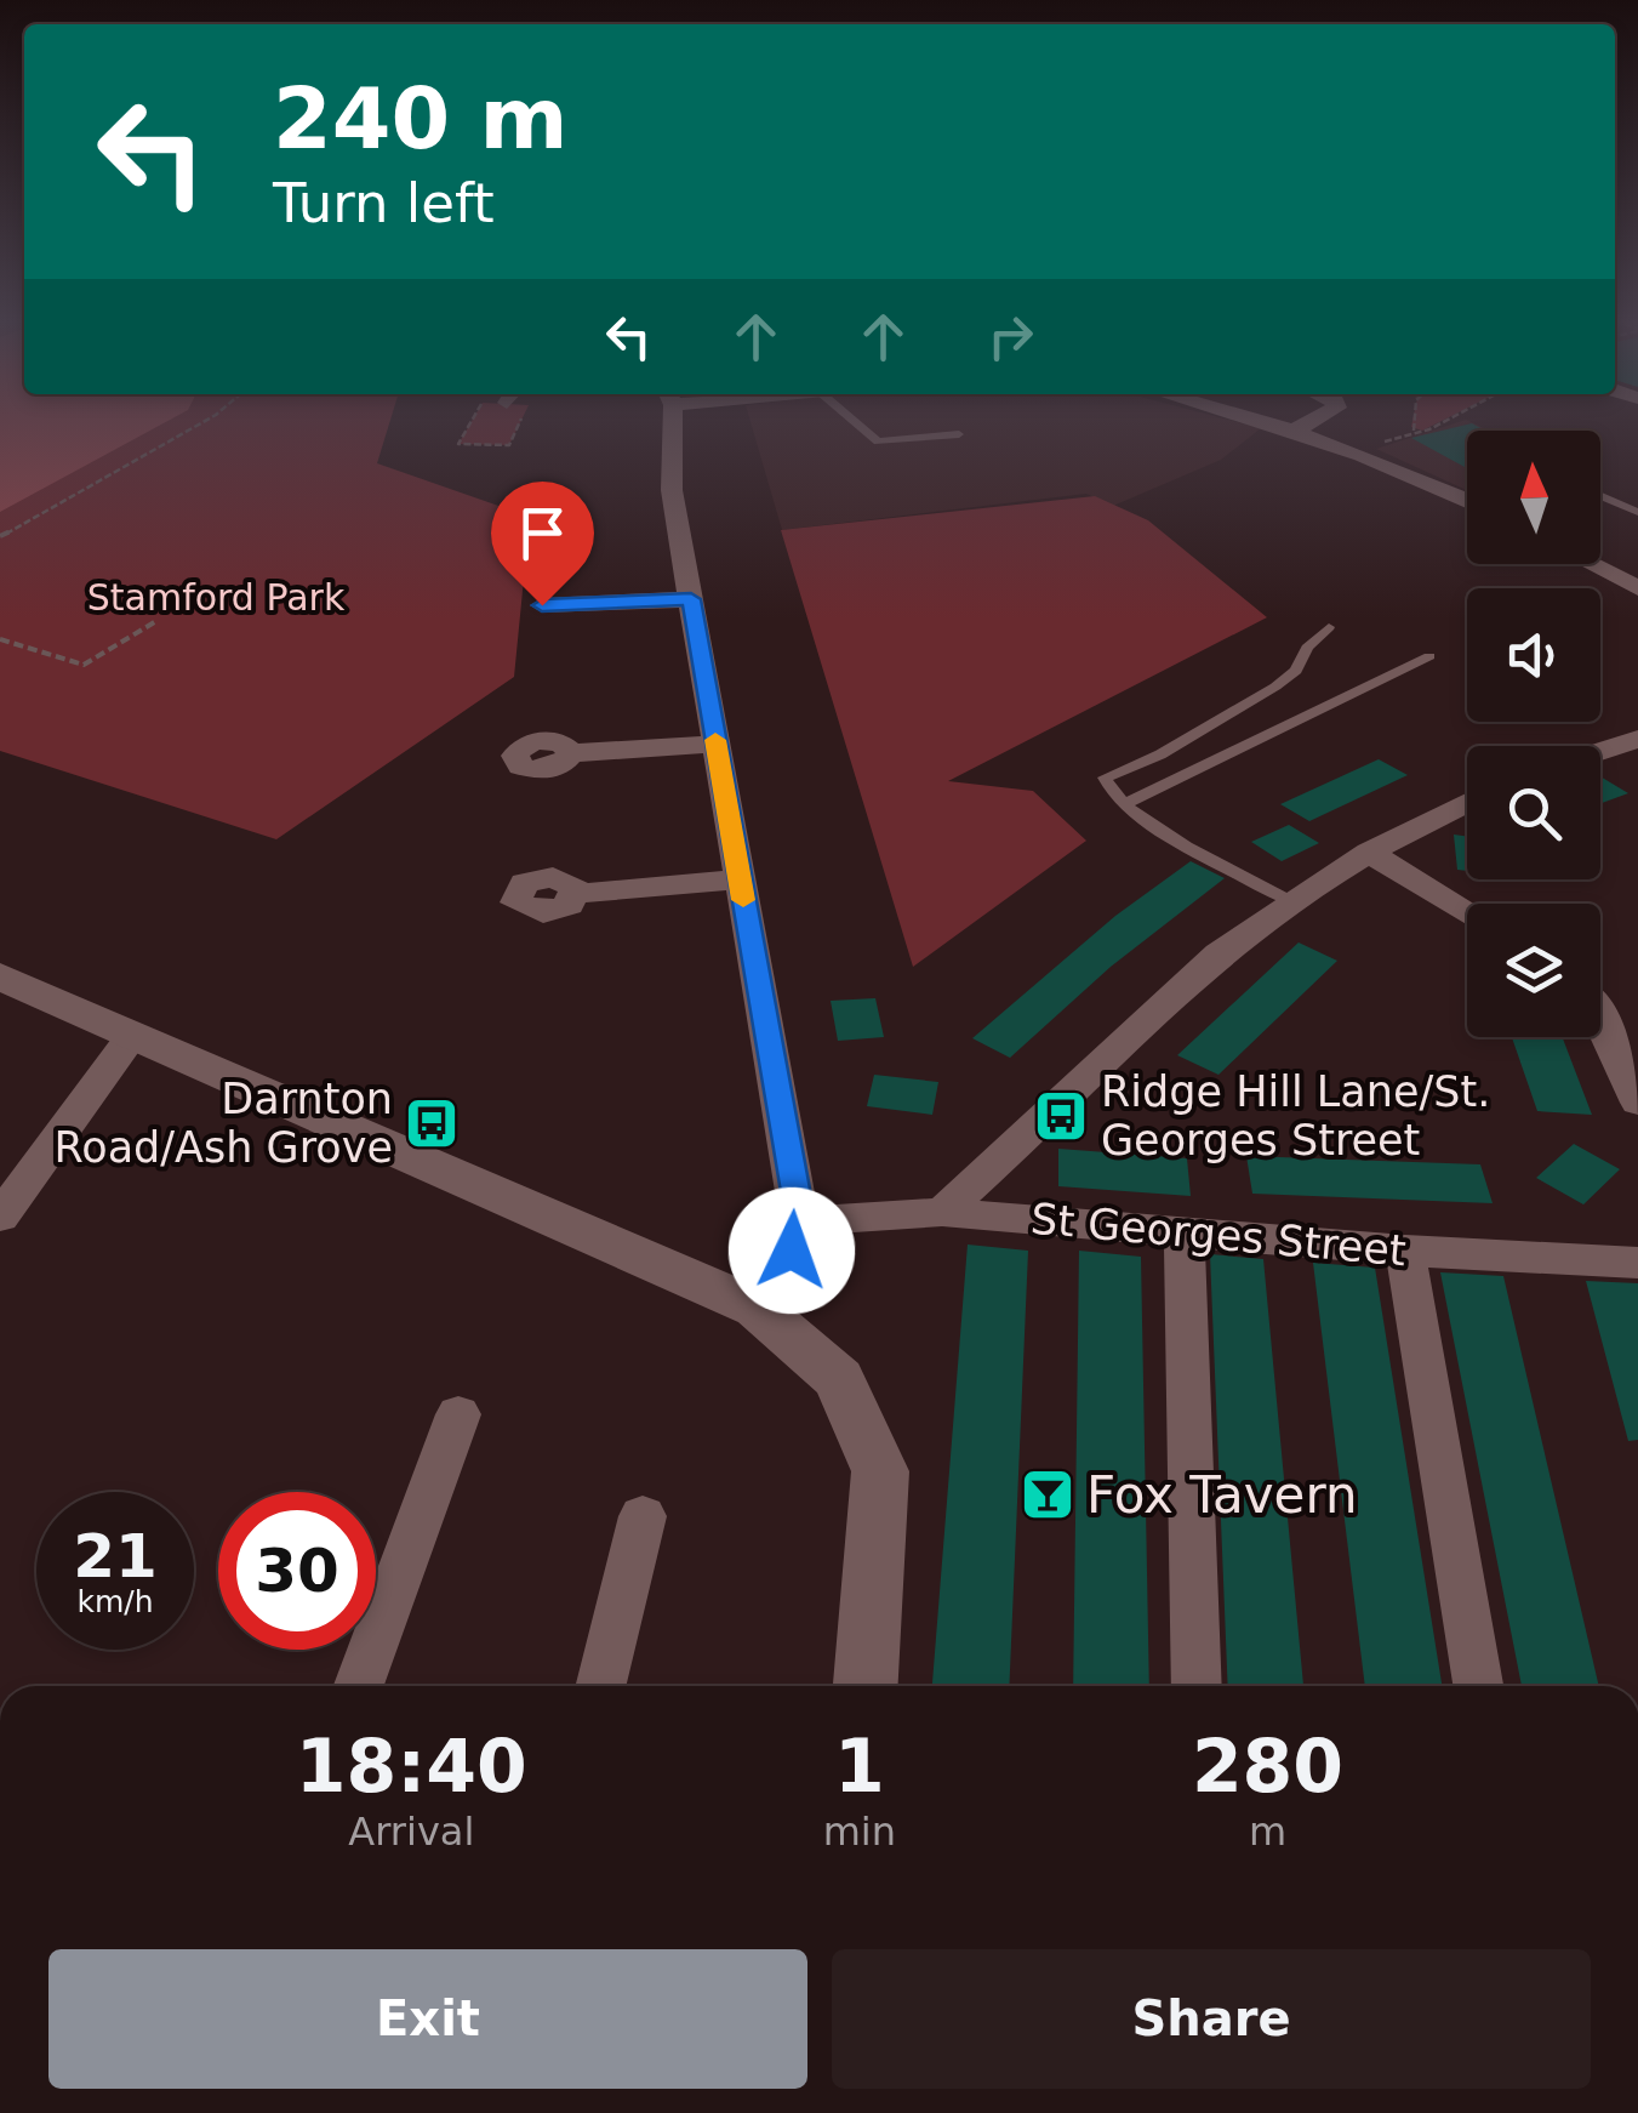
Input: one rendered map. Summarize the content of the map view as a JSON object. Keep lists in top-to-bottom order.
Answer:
{
  "streets": {
    "street": ["St Georges Street"]
  },
  "parks": ["Stamford Park"],
  "places": {
    "bus stop": ["Ridge Hill Lane/St. Georges Street", "Darnton Road/Ash Grove"],
    "bar": ["Fox Tavern"]
  },
  "north": "top",
  "page": {
    "turn": ["240 m", "Turn left"],
    "speed": "21 km/h",
    "limit": "30",
    "eta": [
      "18:40",
      "Arrival",
      "1",
      "min",
      "280",
      "m"
    ],
    "buttons": ["Exit", "Share"]
  }
}
